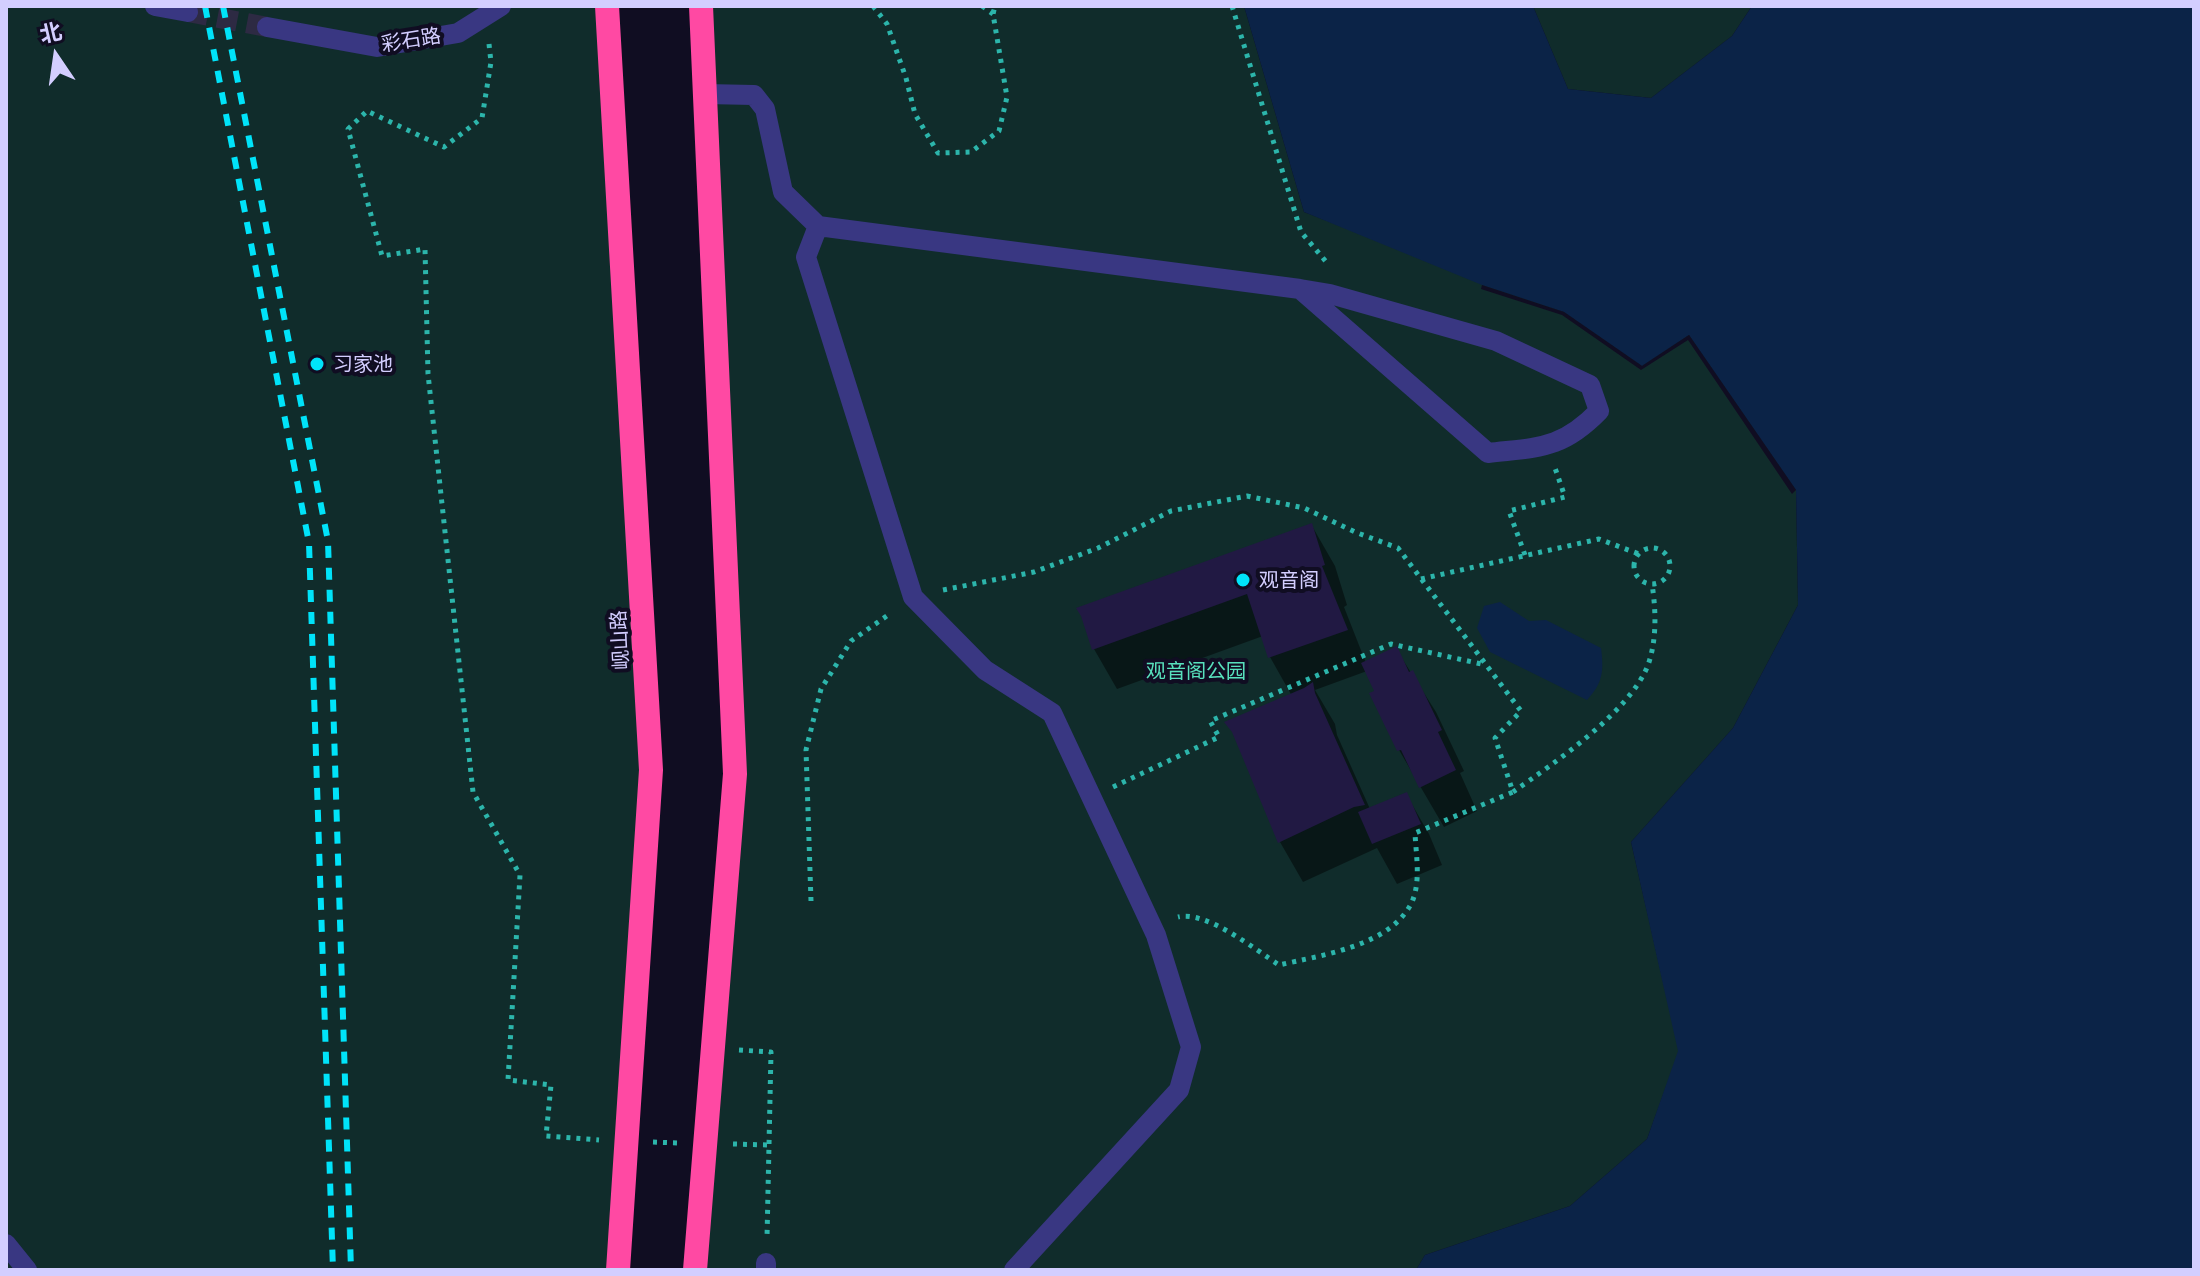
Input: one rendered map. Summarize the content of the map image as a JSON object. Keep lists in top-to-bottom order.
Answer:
{
  "streets": {
    "highway": ["岘山路"],
    "street": ["彩石路"]
  },
  "parks": ["观音阁公园"],
  "places": ["习家池", "观音阁"],
  "north": "top"
}
